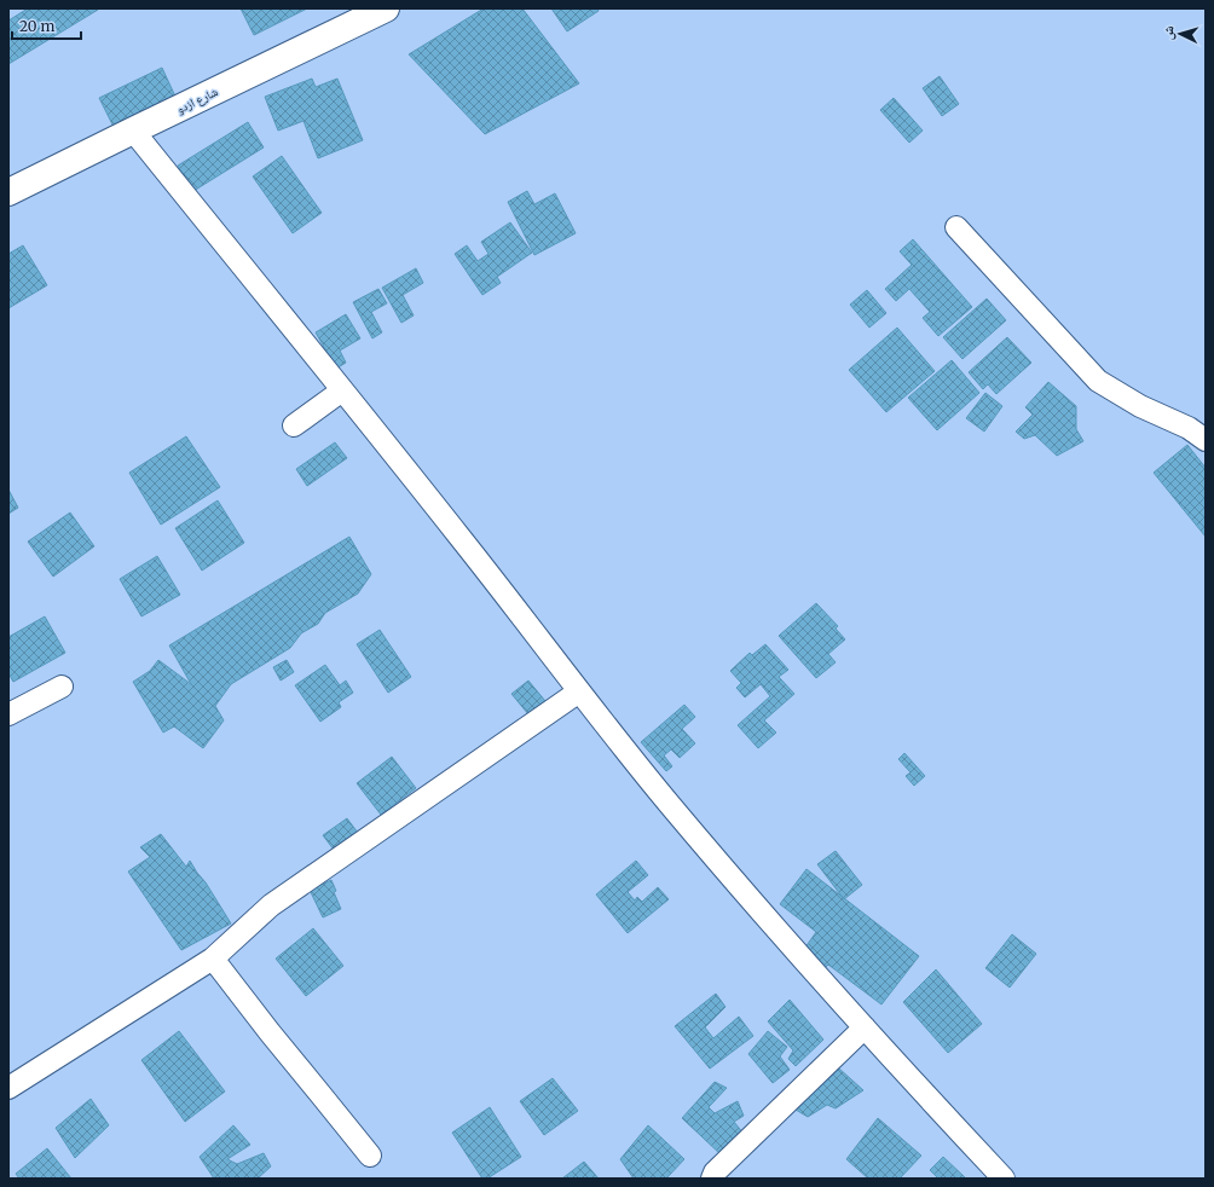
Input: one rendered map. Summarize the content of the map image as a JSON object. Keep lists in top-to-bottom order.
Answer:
{
  "streets": {
    "street": ["شارع ازدو"]
  },
  "scale_bar": "20 m",
  "north": "left"
}
